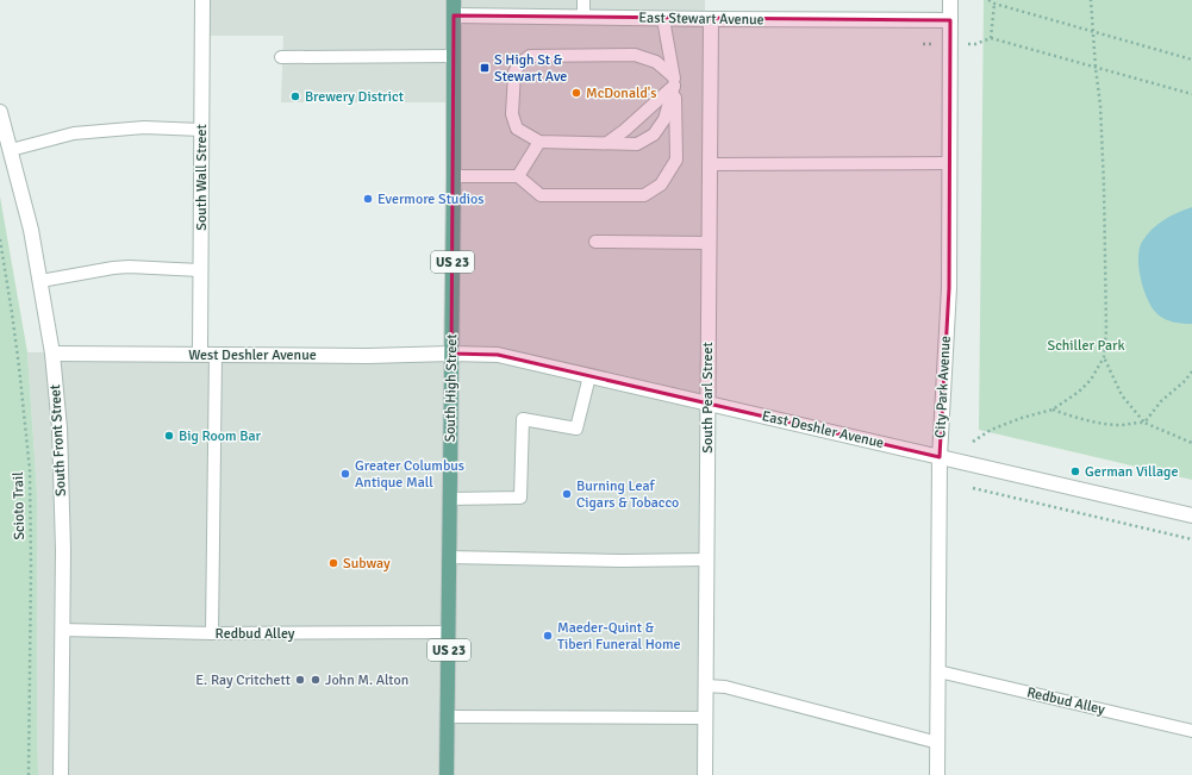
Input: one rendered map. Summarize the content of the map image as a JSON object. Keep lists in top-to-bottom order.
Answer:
{
  "streets": {
    "main road": ["US 23", "South High Street"],
    "street": [
      "East Stewart Avenue",
      "South Wall Street",
      "West Deshler Avenue",
      "City Park Avenue",
      "South Pearl Street",
      "East Deshler Avenue",
      "South Front Street"
    ],
    "lane": ["Redbud Alley"],
    "path": ["Scioto Trail"]
  },
  "crossings": [
    ["East Stewart Avenue", "City Park Avenue"],
    ["East Stewart Avenue", "South High Street"],
    ["East Stewart Avenue", "South Pearl Street"],
    ["South Wall Street", "West Deshler Avenue"],
    ["West Deshler Avenue", "South High Street"],
    ["West Deshler Avenue", "East Deshler Avenue"],
    ["West Deshler Avenue", "South Front Street"],
    ["City Park Avenue", "East Deshler Avenue"],
    ["City Park Avenue", "Redbud Alley"],
    ["South High Street", "East Deshler Avenue"],
    ["South High Street", "Redbud Alley"],
    ["South Pearl Street", "East Deshler Avenue"],
    ["South Front Street", "Redbud Alley"]
  ],
  "parks": ["Schiller Park"],
  "places": {
    "transit": ["S High St & Stewart Ave"],
    "other": [
      "McDonald's",
      "Brewery District",
      "Evermore Studios",
      "Big Room Bar",
      "German Village",
      "Greater Columbus Antique Mall",
      "Burning Leaf Cigars & Tobacco",
      "Subway",
      "Maeder-Quint & Tiberi Funeral Home",
      "E. Ray Critchett",
      "John M. Alton"
    ]
  }
}
